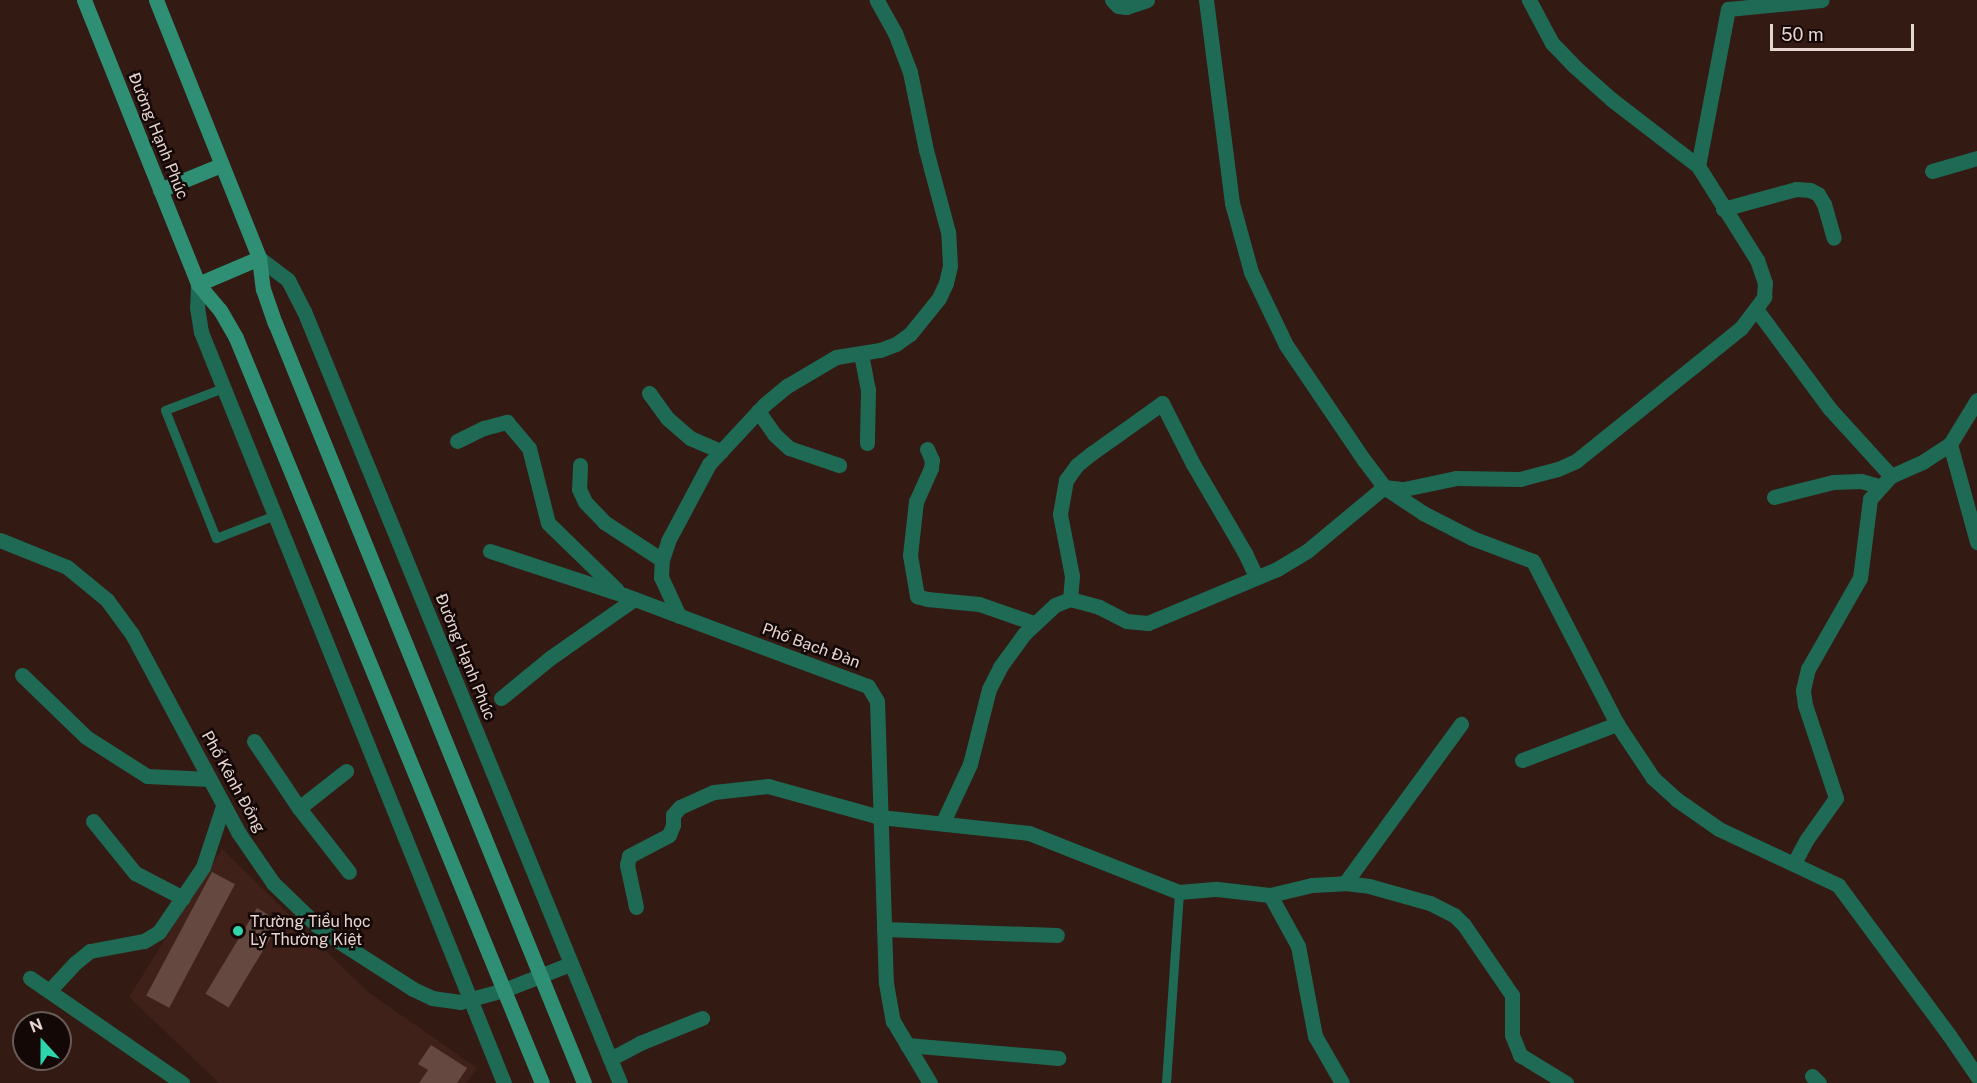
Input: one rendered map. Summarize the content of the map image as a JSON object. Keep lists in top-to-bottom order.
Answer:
{
  "streets": {
    "main road": ["Đường Hạnh Phúc"],
    "street": ["Phố Bạch Đàn", "Phố Kênh Đồng"]
  },
  "crossings": [
    ["Đường Hạnh Phúc", "Phố Kênh Đồng"]
  ],
  "places": ["Trường Tiểu học Lý Thường Kiệt"],
  "scale_bar": "50 m",
  "north": "top"
}
